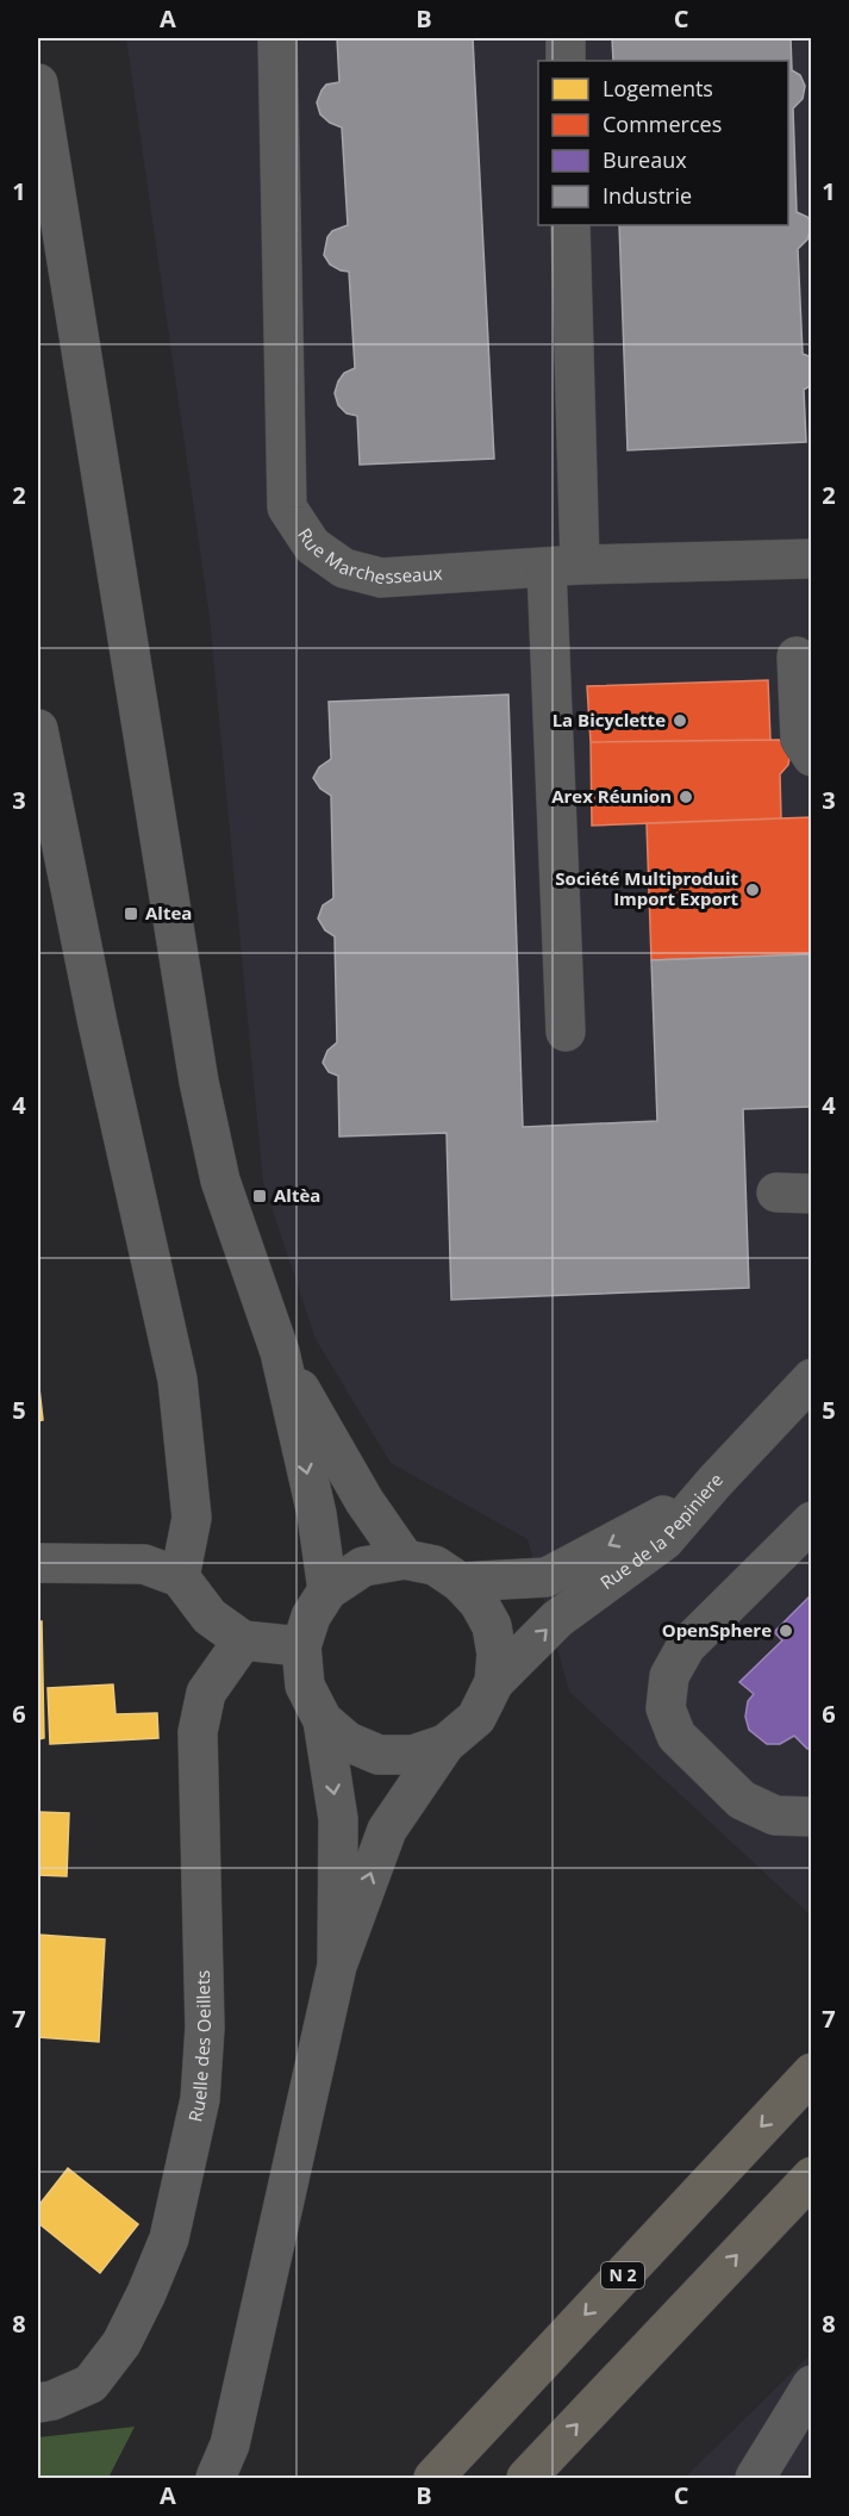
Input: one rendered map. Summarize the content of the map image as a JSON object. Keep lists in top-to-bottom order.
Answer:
{
  "streets": {
    "highway": ["N 2"],
    "street": ["Rue Marchesseaux", "Rue de la Pepiniere", "Ruelle des Oeillets"]
  },
  "places": {
    "other": [
      "La Bicyclette",
      "Arex Réunion",
      "Société Multiproduit Import Export",
      "OpenSphere"
    ],
    "transit": ["Altea", "Altèa"]
  },
  "legend": [
    "Logements",
    "Commerces",
    "Bureaux",
    "Industrie"
  ],
  "grid": {
    "columns": ["A", "B", "C"],
    "rows": [
      "1",
      "2",
      "3",
      "4",
      "5",
      "6",
      "7",
      "8"
    ]
  }
}
